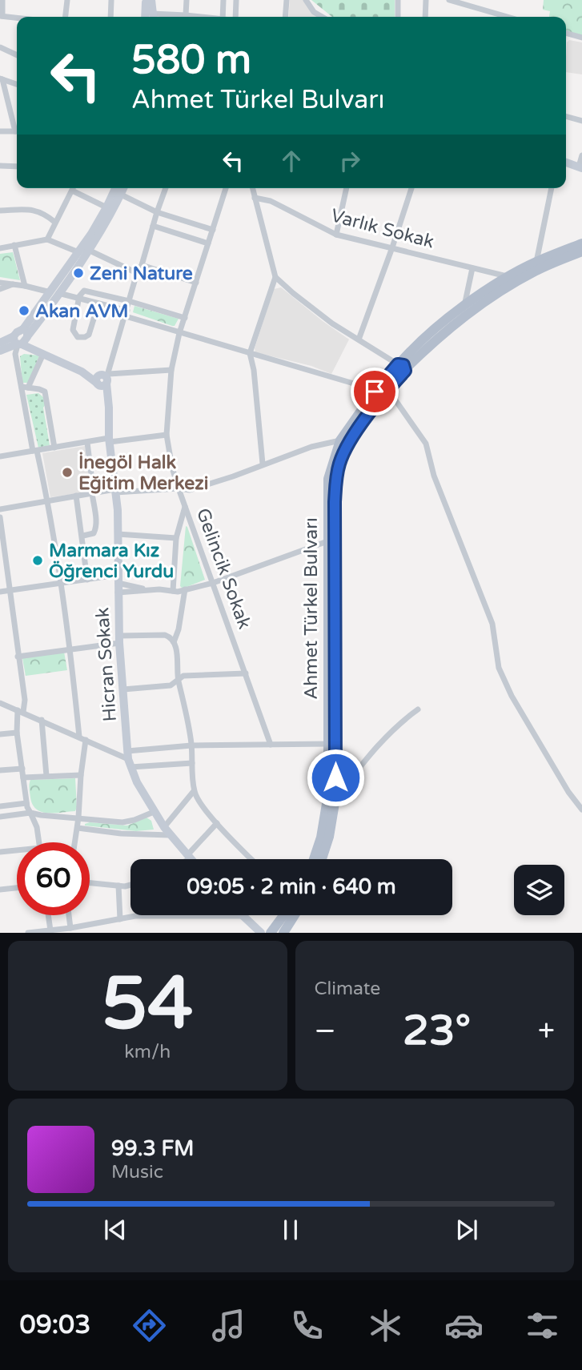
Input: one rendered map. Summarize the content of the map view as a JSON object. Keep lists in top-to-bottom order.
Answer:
{
  "streets": {
    "main road": ["Ahmet Türkel Bulvarı"],
    "street": ["Varlık Sokak", "Gelincik Sokak", "Hicran Sokak"]
  },
  "crossings": [
    ["Varlık Sokak", "Ahmet Türkel Bulvarı"]
  ],
  "places": [
    "Zeni Nature",
    "Akan AVM",
    "İnegöl Halk Eğitim Merkezi",
    "Marmara Kız Öğrenci Yurdu"
  ],
  "page": {
    "turn": ["580 m", "Ahmet Türkel Bulvarı"],
    "limit": "60",
    "trip": "09:05 · 2 min · 640 m",
    "tile": [
      ["54", "km/h"],
      "Climate"
    ],
    "heat": ["−", "23°", "+"],
    "song": ["99.3 FM", "Music"],
    "tabs": "09:03"
  }
}
